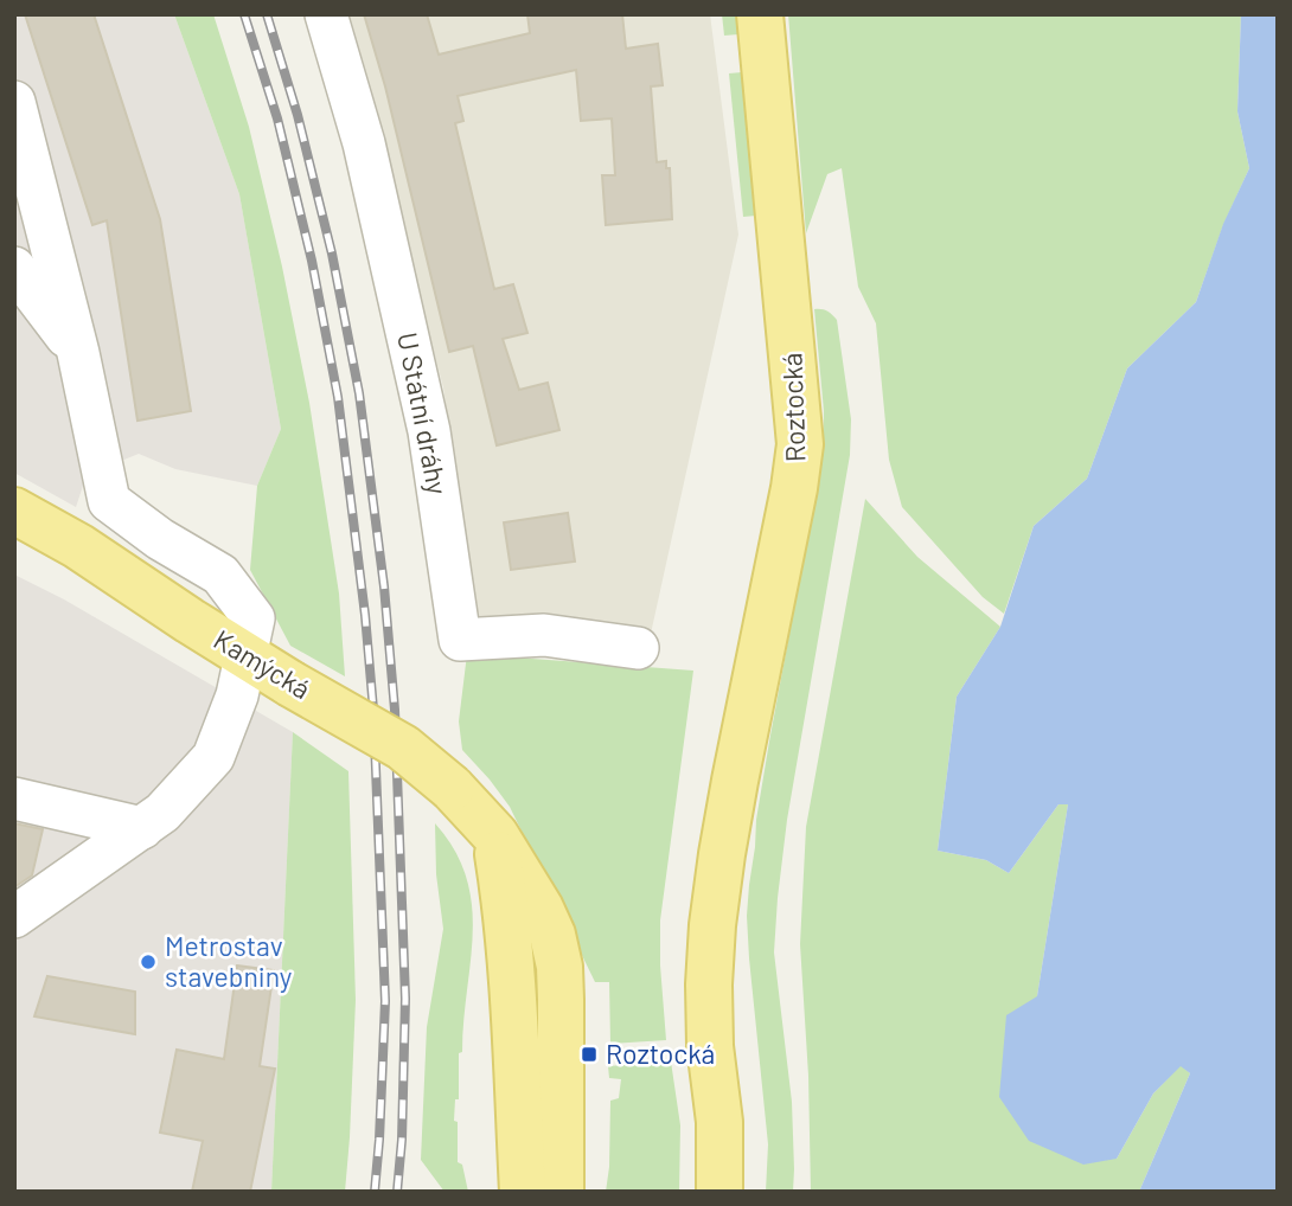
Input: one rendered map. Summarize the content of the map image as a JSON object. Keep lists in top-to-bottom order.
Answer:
{
  "streets": {
    "main road": ["Roztocká", "Kamýcká"],
    "street": ["U Státní dráhy"]
  },
  "places": {
    "other": ["Metrostav stavebniny"],
    "transit": ["Roztocká"]
  }
}
